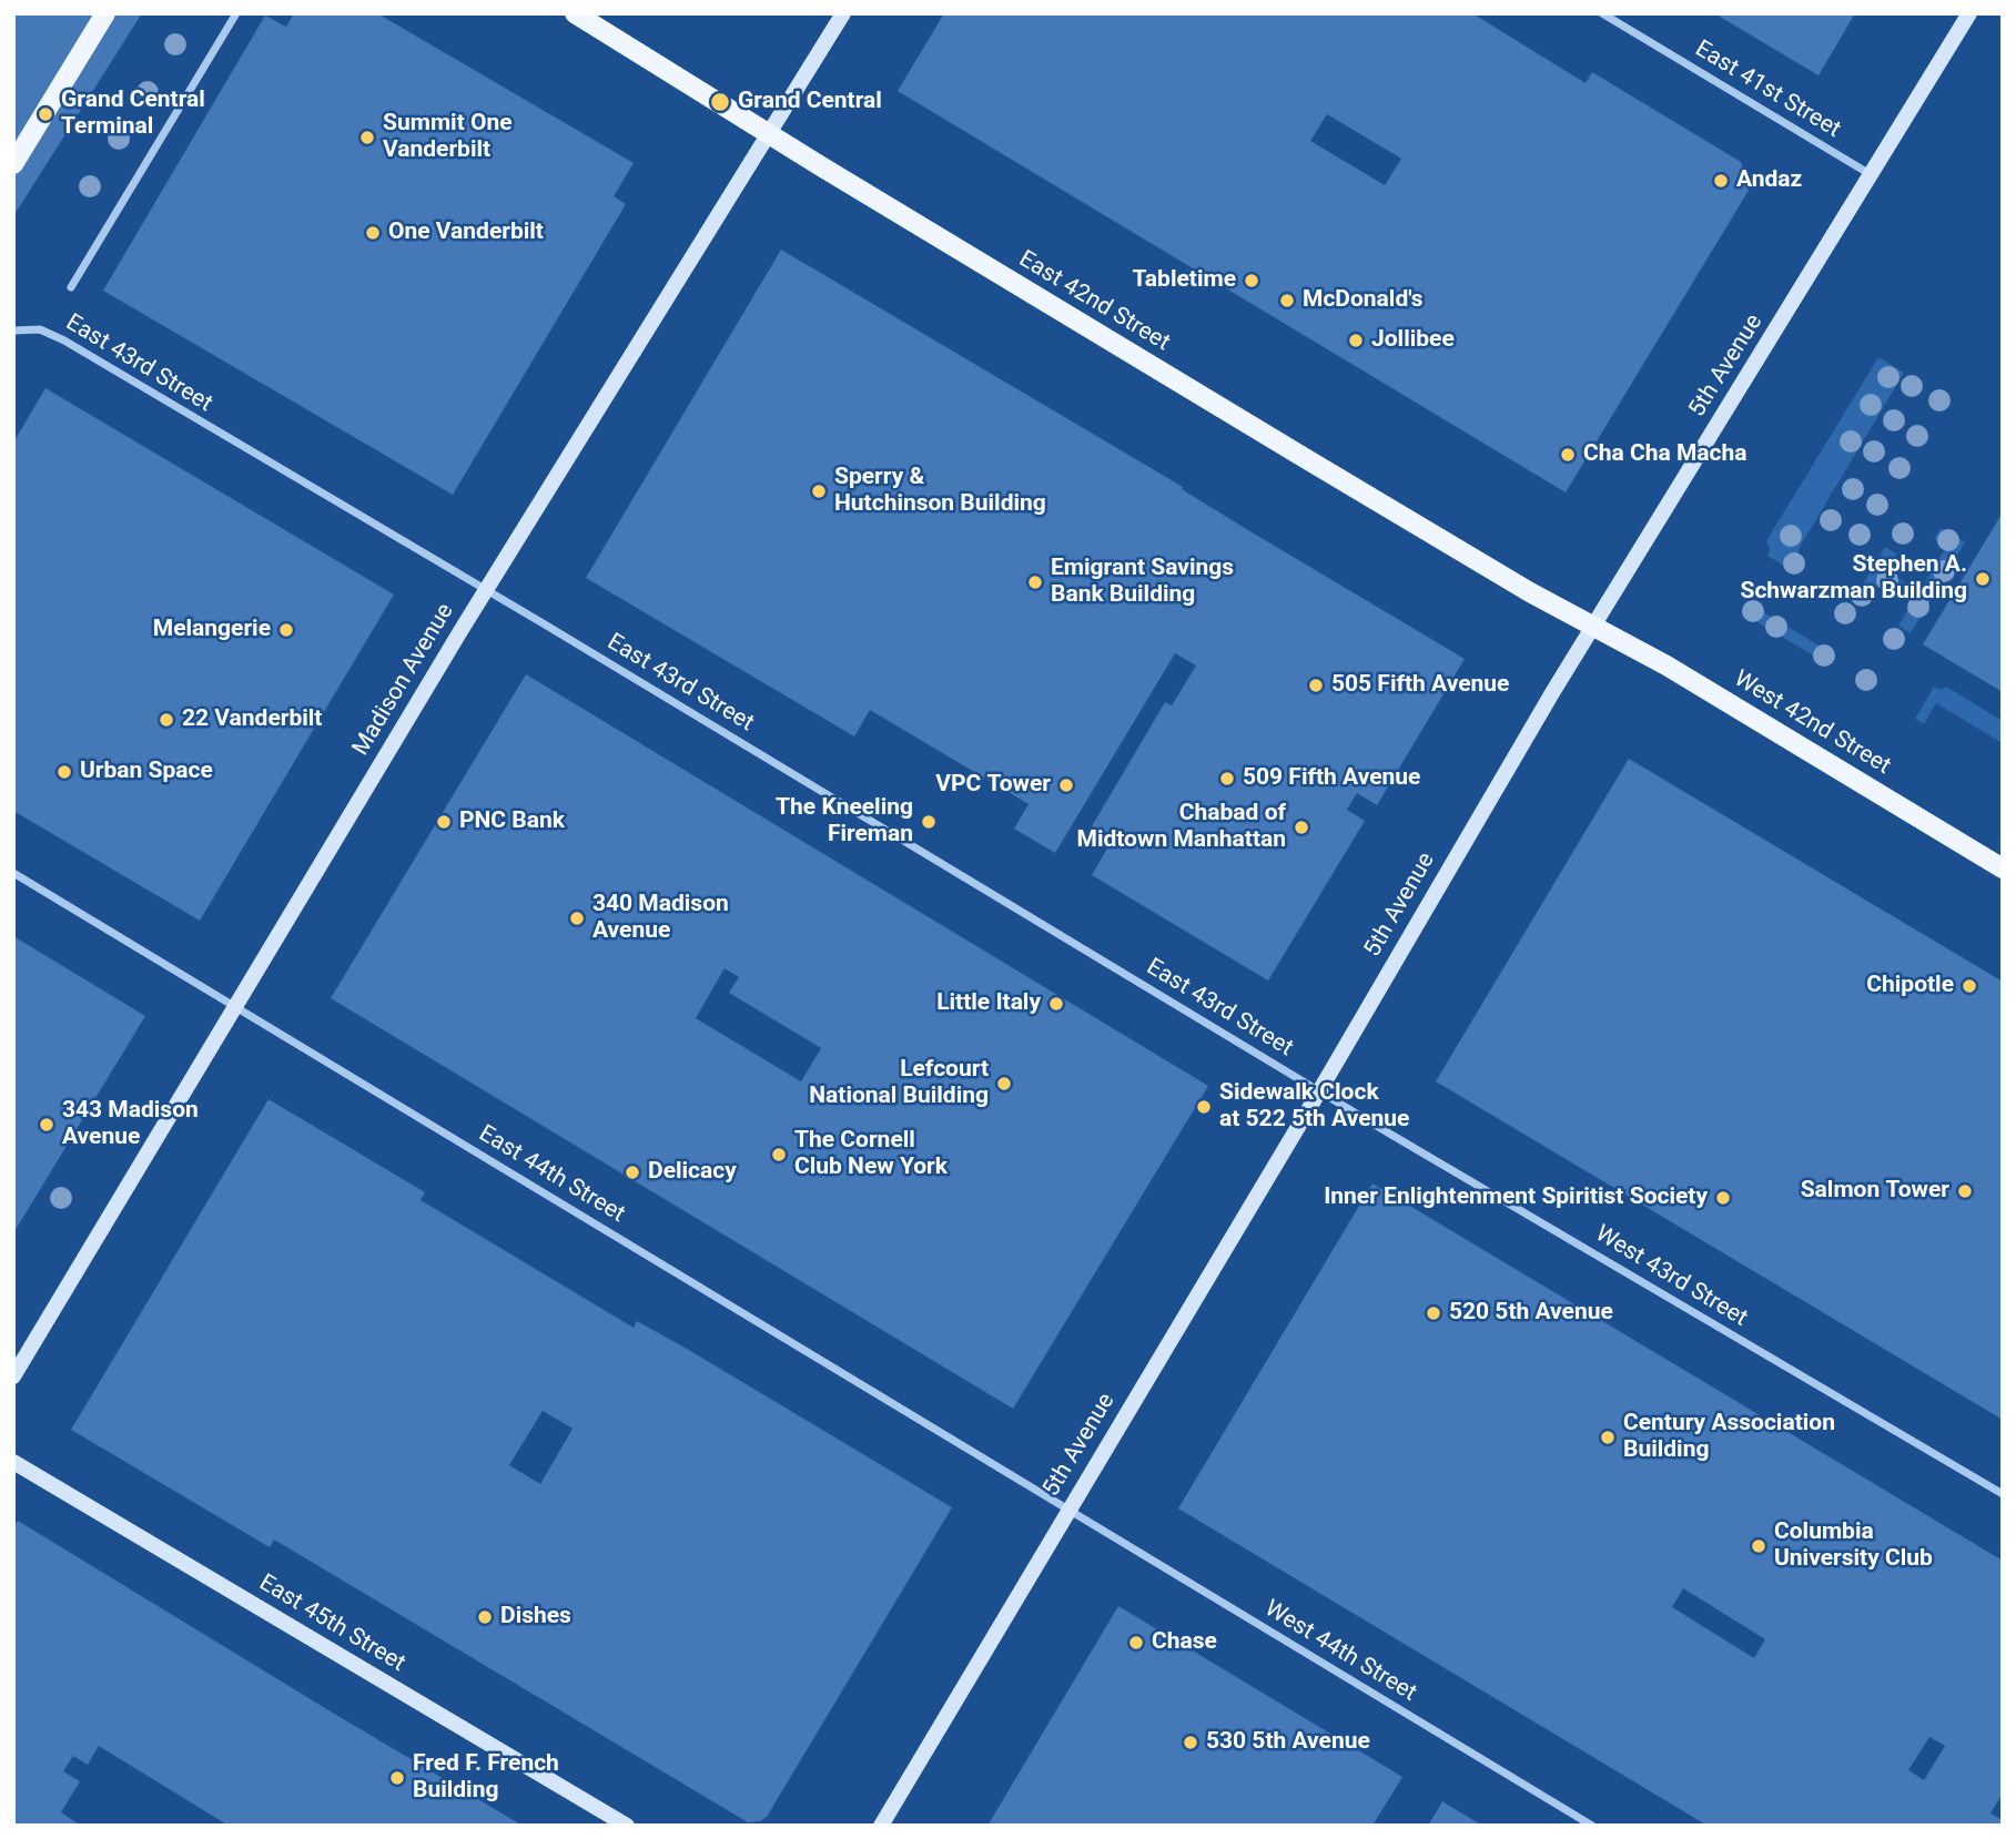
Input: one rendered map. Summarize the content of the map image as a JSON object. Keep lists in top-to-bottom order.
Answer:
{
  "streets": {
    "main road": [
      "East 42nd Street",
      "5th Avenue",
      "Madison Avenue",
      "West 42nd Street",
      "East 45th Street"
    ],
    "street": [
      "East 41st Street",
      "East 43rd Street",
      "East 44th Street",
      "West 43rd Street",
      "West 44th Street"
    ]
  },
  "crossings": [
    ["East 41st Street", "5th Avenue"],
    ["East 42nd Street", "5th Avenue"],
    ["East 42nd Street", "Madison Avenue"],
    ["East 42nd Street", "West 42nd Street"],
    ["East 43rd Street", "5th Avenue"],
    ["East 43rd Street", "Madison Avenue"],
    ["East 43rd Street", "West 43rd Street"],
    ["5th Avenue", "West 42nd Street"],
    ["5th Avenue", "East 44th Street"],
    ["5th Avenue", "West 43rd Street"],
    ["5th Avenue", "West 44th Street"],
    ["Madison Avenue", "East 44th Street"],
    ["East 44th Street", "West 44th Street"]
  ],
  "places": [
    "Grand Central",
    "Grand Central Terminal",
    "Summit One Vanderbilt",
    "Andaz",
    "One Vanderbilt",
    "Tabletime",
    "McDonald's",
    "Jollibee",
    "Cha Cha Macha",
    "Sperry & Hutchinson Building",
    "Stephen A. Schwarzman Building",
    "Emigrant Savings Bank Building",
    "Melangerie",
    "505 Fifth Avenue",
    "22 Vanderbilt",
    "Urban Space",
    "509 Fifth Avenue",
    "VPC Tower",
    "PNC Bank",
    "The Kneeling Fireman",
    "Chabad of Midtown Manhattan",
    "340 Madison Avenue",
    "Chipotle",
    "Little Italy",
    "Lefcourt National Building",
    "Sidewalk Clock at 522 5th Avenue",
    "343 Madison Avenue",
    "The Cornell Club New York",
    "Delicacy",
    "Salmon Tower",
    "Inner Enlightenment Spiritist Society",
    "520 5th Avenue",
    "Century Association Building",
    "Columbia University Club",
    "Dishes",
    "Chase",
    "530 5th Avenue",
    "Fred F. French Building"
  ]
}
